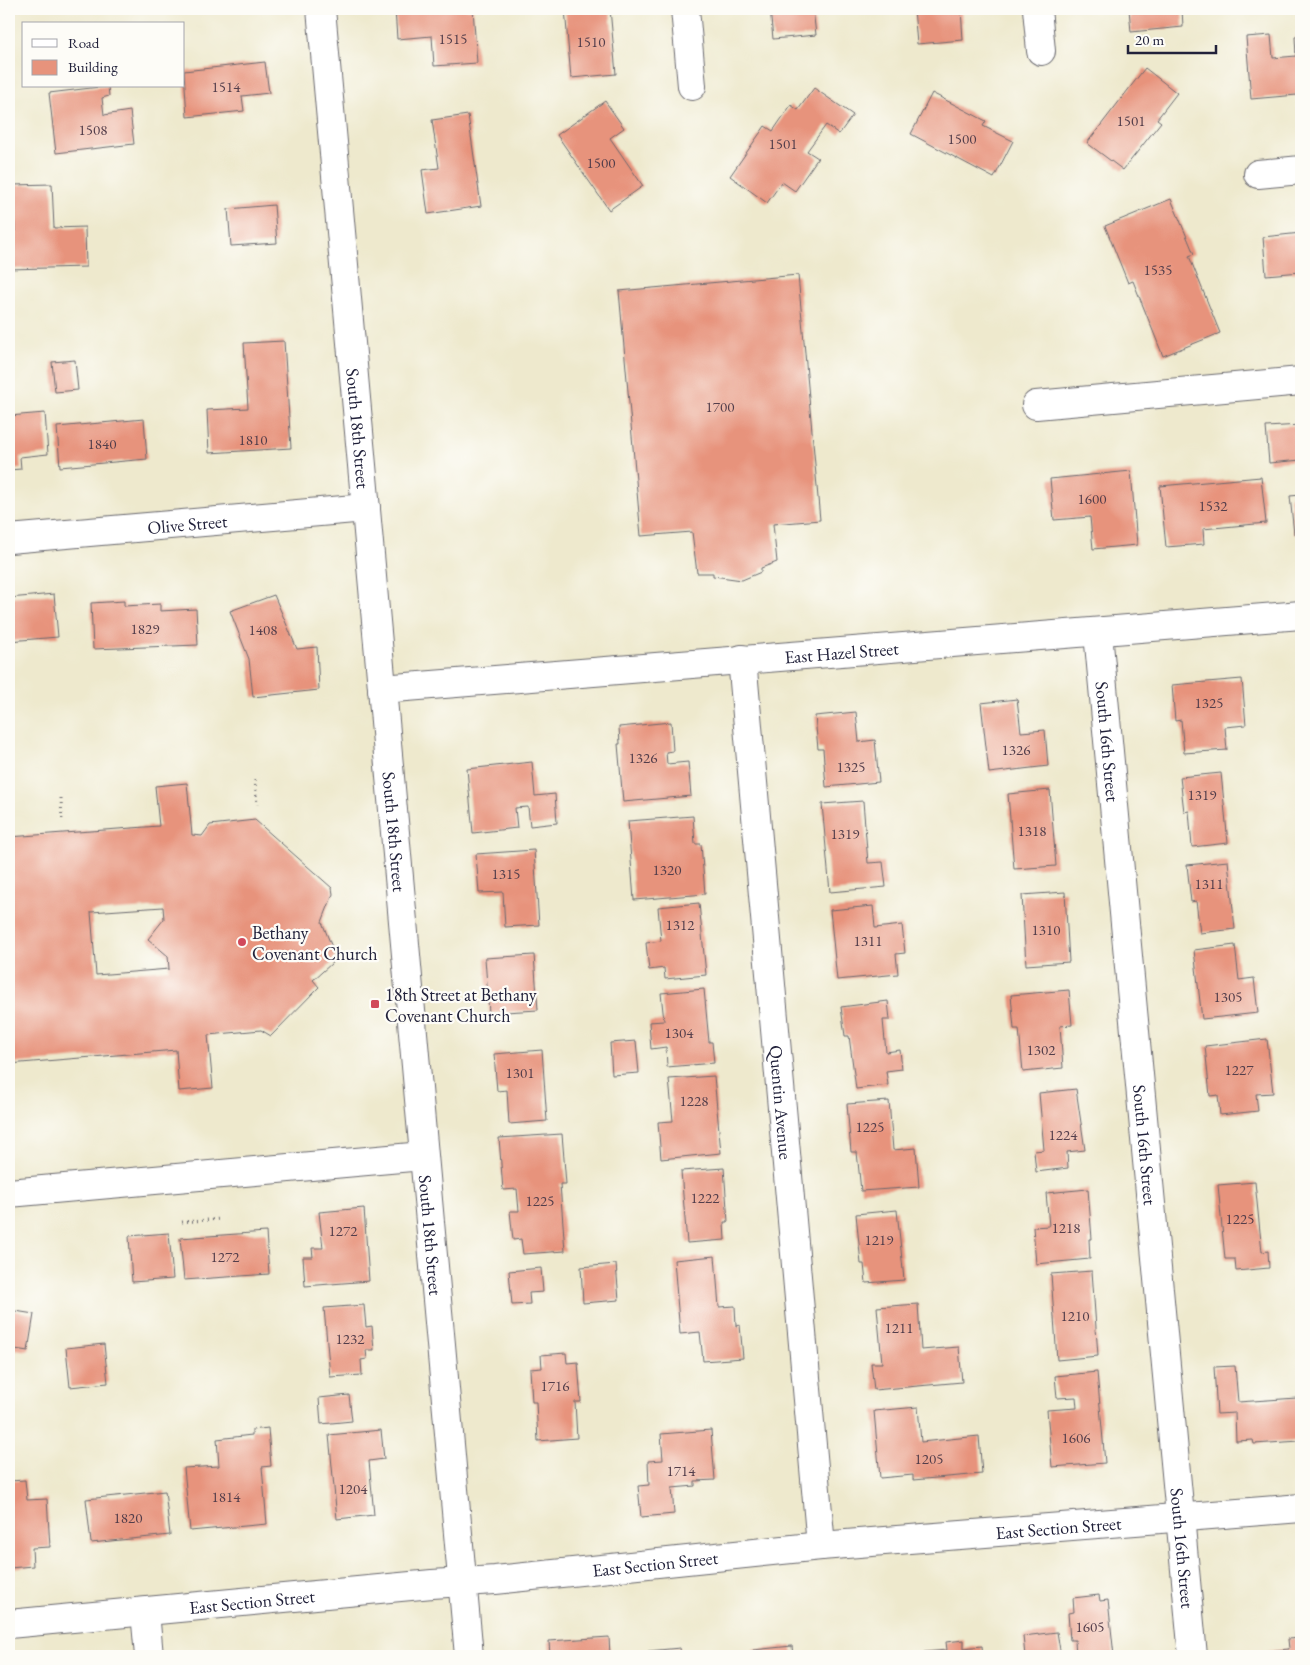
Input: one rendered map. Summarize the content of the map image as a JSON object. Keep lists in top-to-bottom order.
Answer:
{
  "streets": {
    "street": [
      "South 18th Street",
      "Olive Street",
      "East Hazel Street",
      "South 16th Street",
      "Quentin Avenue",
      "East Section Street"
    ]
  },
  "crossings": [
    ["South 18th Street", "Olive Street"],
    ["South 18th Street", "East Hazel Street"],
    ["South 18th Street", "East Section Street"],
    ["East Hazel Street", "South 16th Street"],
    ["East Hazel Street", "Quentin Avenue"],
    ["South 16th Street", "East Section Street"],
    ["Quentin Avenue", "East Section Street"]
  ],
  "places": {
    "other": ["Bethany Covenant Church"],
    "transit": ["18th Street at Bethany Covenant Church"]
  },
  "house_numbers": [
    "1515",
    "1510",
    "1514",
    "1501",
    "1508",
    "1500",
    "1501",
    "1500",
    "1535",
    "1700",
    "1810",
    "1840",
    "1600",
    "1532",
    "1829",
    "1408",
    "1325",
    "1326",
    "1326",
    "1325",
    "1319",
    "1318",
    "1319",
    "1320",
    "1315",
    "1311",
    "1312",
    "1310",
    "1311",
    "1305",
    "1304",
    "1302",
    "1227",
    "1301",
    "1228",
    "1225",
    "1224",
    "1222",
    "1225",
    "1225",
    "1218",
    "1272",
    "1219",
    "1272",
    "1210",
    "1211",
    "1232",
    "1716",
    "1606",
    "1205",
    "1714",
    "1204",
    "1814",
    "1820",
    "1605"
  ],
  "legend": ["Road", "Building"],
  "scale_bar": "20 m"
}
